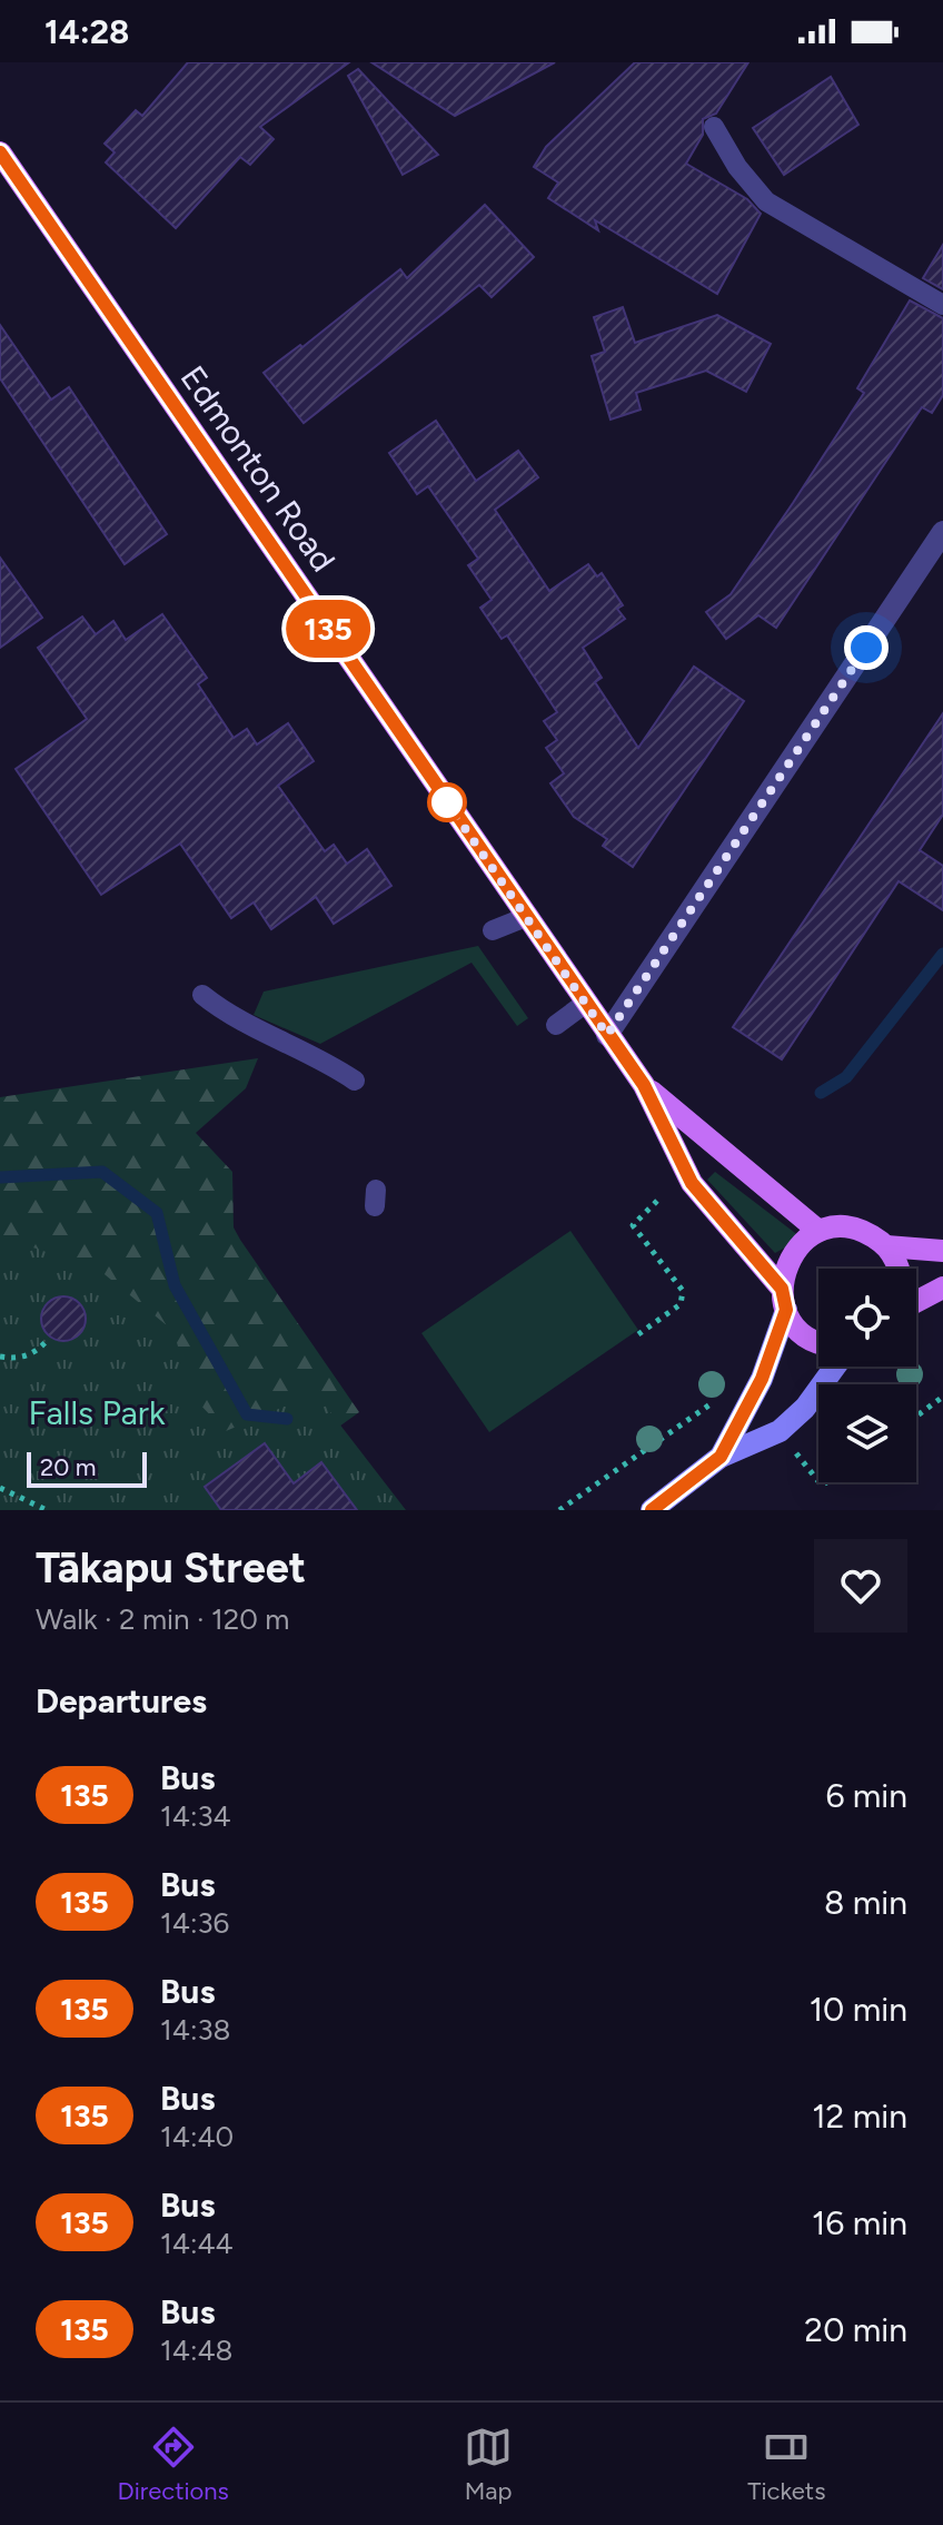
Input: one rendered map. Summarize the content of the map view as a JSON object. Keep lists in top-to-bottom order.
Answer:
{
  "streets": {
    "main road": ["Edmonton Road"]
  },
  "parks": ["Falls Park"],
  "lines": ["bus line 135"],
  "scale_bar": "20 m",
  "page": {
    "status": "14:28",
    "on_map": "135",
    "scale": "20 m",
    "heading": [
      ["Tākapu Street", "Walk · 2 min · 120 m"],
      "Departures"
    ],
    "list": [
      {
        "mark": "135",
        "name": "Bus",
        "note": "14:34",
        "value": "6 min"
      },
      {
        "mark": "135",
        "name": "Bus",
        "note": "14:36",
        "value": "8 min"
      },
      {
        "mark": "135",
        "name": "Bus",
        "note": "14:38",
        "value": "10 min"
      },
      {
        "mark": "135",
        "name": "Bus",
        "note": "14:40",
        "value": "12 min"
      },
      {
        "mark": "135",
        "name": "Bus",
        "note": "14:44",
        "value": "16 min"
      },
      {
        "mark": "135",
        "name": "Bus",
        "note": "14:48",
        "value": "20 min"
      }
    ],
    "tabs": ["Directions", "Map", "Tickets"]
  }
}
